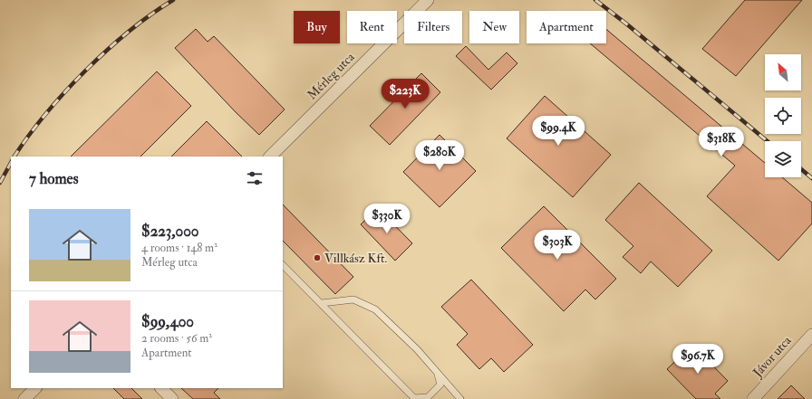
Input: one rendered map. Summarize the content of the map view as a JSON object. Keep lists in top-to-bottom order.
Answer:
{
  "streets": {
    "street": ["Mérleg utca", "Jávor utca"]
  },
  "places": ["Villkász Kft."],
  "north": "top left",
  "page": {
    "chip": [
      "Buy",
      "Rent",
      "Filters",
      "New",
      "Apartment"
    ],
    "price": [
      "$223K",
      "$99.4K",
      "$318K",
      "$280K",
      "$330K",
      "$303K",
      "$96.7K"
    ],
    "heading": "7 homes",
    "list": [
      {
        "name": "$223,000",
        "note": "4 rooms · 148 m² · Mérleg utca"
      },
      {
        "name": "$99,400",
        "note": "2 rooms · 56 m² · Apartment"
      }
    ]
  }
}
